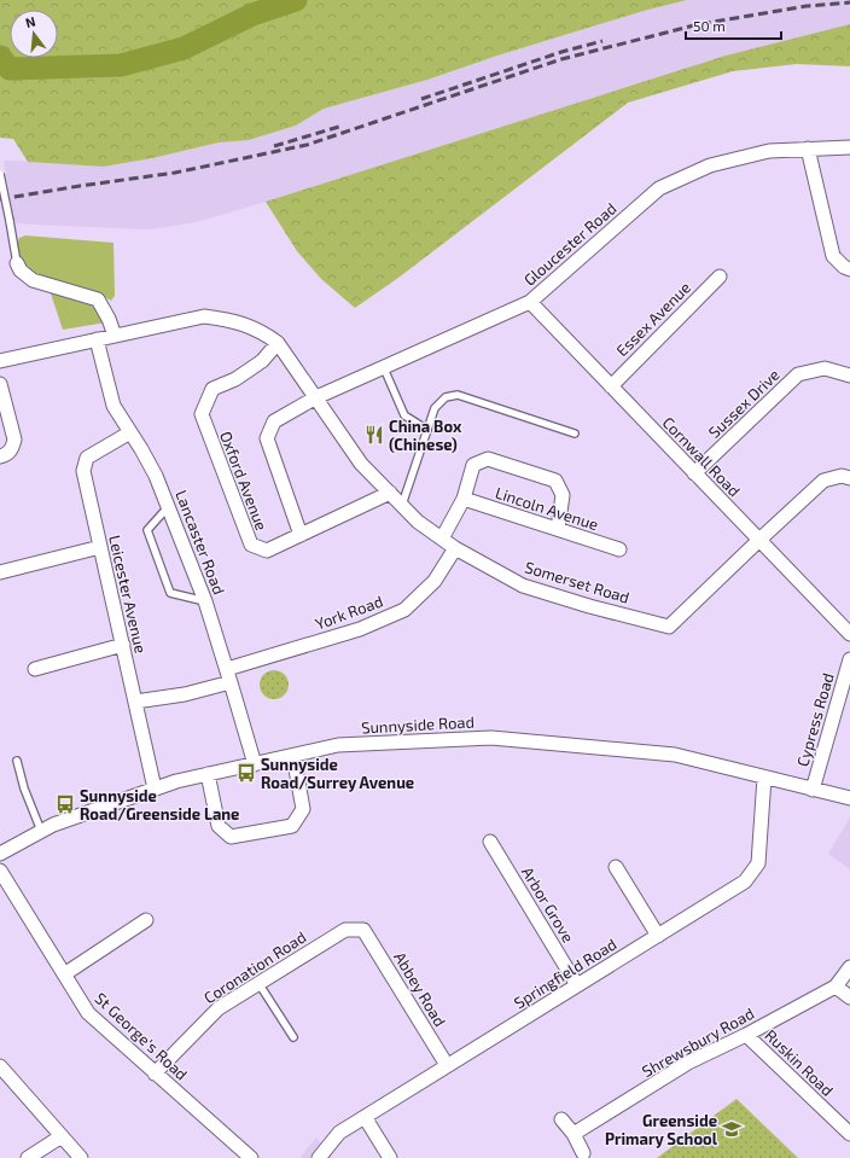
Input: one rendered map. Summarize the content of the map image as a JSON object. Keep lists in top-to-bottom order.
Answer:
{
  "streets": {
    "street": [
      "Gloucester Road",
      "Essex Avenue",
      "Sussex Drive",
      "Cornwall Road",
      "Oxford Avenue",
      "Lincoln Avenue",
      "Lancaster Road",
      "Somerset Road",
      "Leicester Avenue",
      "York Road",
      "Cypress Road",
      "Sunnyside Road",
      "Arbor Grove",
      "Coronation Road",
      "Springfield Road",
      "Abbey Road",
      "St George's Road",
      "Shrewsbury Road",
      "Ruskin Road"
    ]
  },
  "crossings": [
    ["Gloucester Road", "Cornwall Road"],
    ["Gloucester Road", "Oxford Avenue"],
    ["Gloucester Road", "Somerset Road"],
    ["Essex Avenue", "Cornwall Road"],
    ["Sussex Drive", "Cornwall Road"],
    ["Cornwall Road", "Somerset Road"],
    ["Oxford Avenue", "Somerset Road"],
    ["Lancaster Road", "Somerset Road"],
    ["Lancaster Road", "Leicester Avenue"],
    ["Lancaster Road", "York Road"],
    ["Lancaster Road", "Sunnyside Road"],
    ["Somerset Road", "York Road"],
    ["Leicester Avenue", "York Road"],
    ["Leicester Avenue", "Sunnyside Road"],
    ["Cypress Road", "Sunnyside Road"],
    ["Sunnyside Road", "Springfield Road"],
    ["Arbor Grove", "Springfield Road"],
    ["Coronation Road", "Abbey Road"],
    ["Coronation Road", "St George's Road"],
    ["Springfield Road", "Abbey Road"],
    ["Shrewsbury Road", "Ruskin Road"]
  ],
  "places": {
    "restaurant": ["China Box (Chinese)"],
    "bus stop": ["Sunnyside Road/Surrey Avenue", "Sunnyside Road/Greenside Lane"],
    "school or university": ["Greenside Primary School"]
  },
  "scale_bar": "50 m",
  "north": "top"
}
